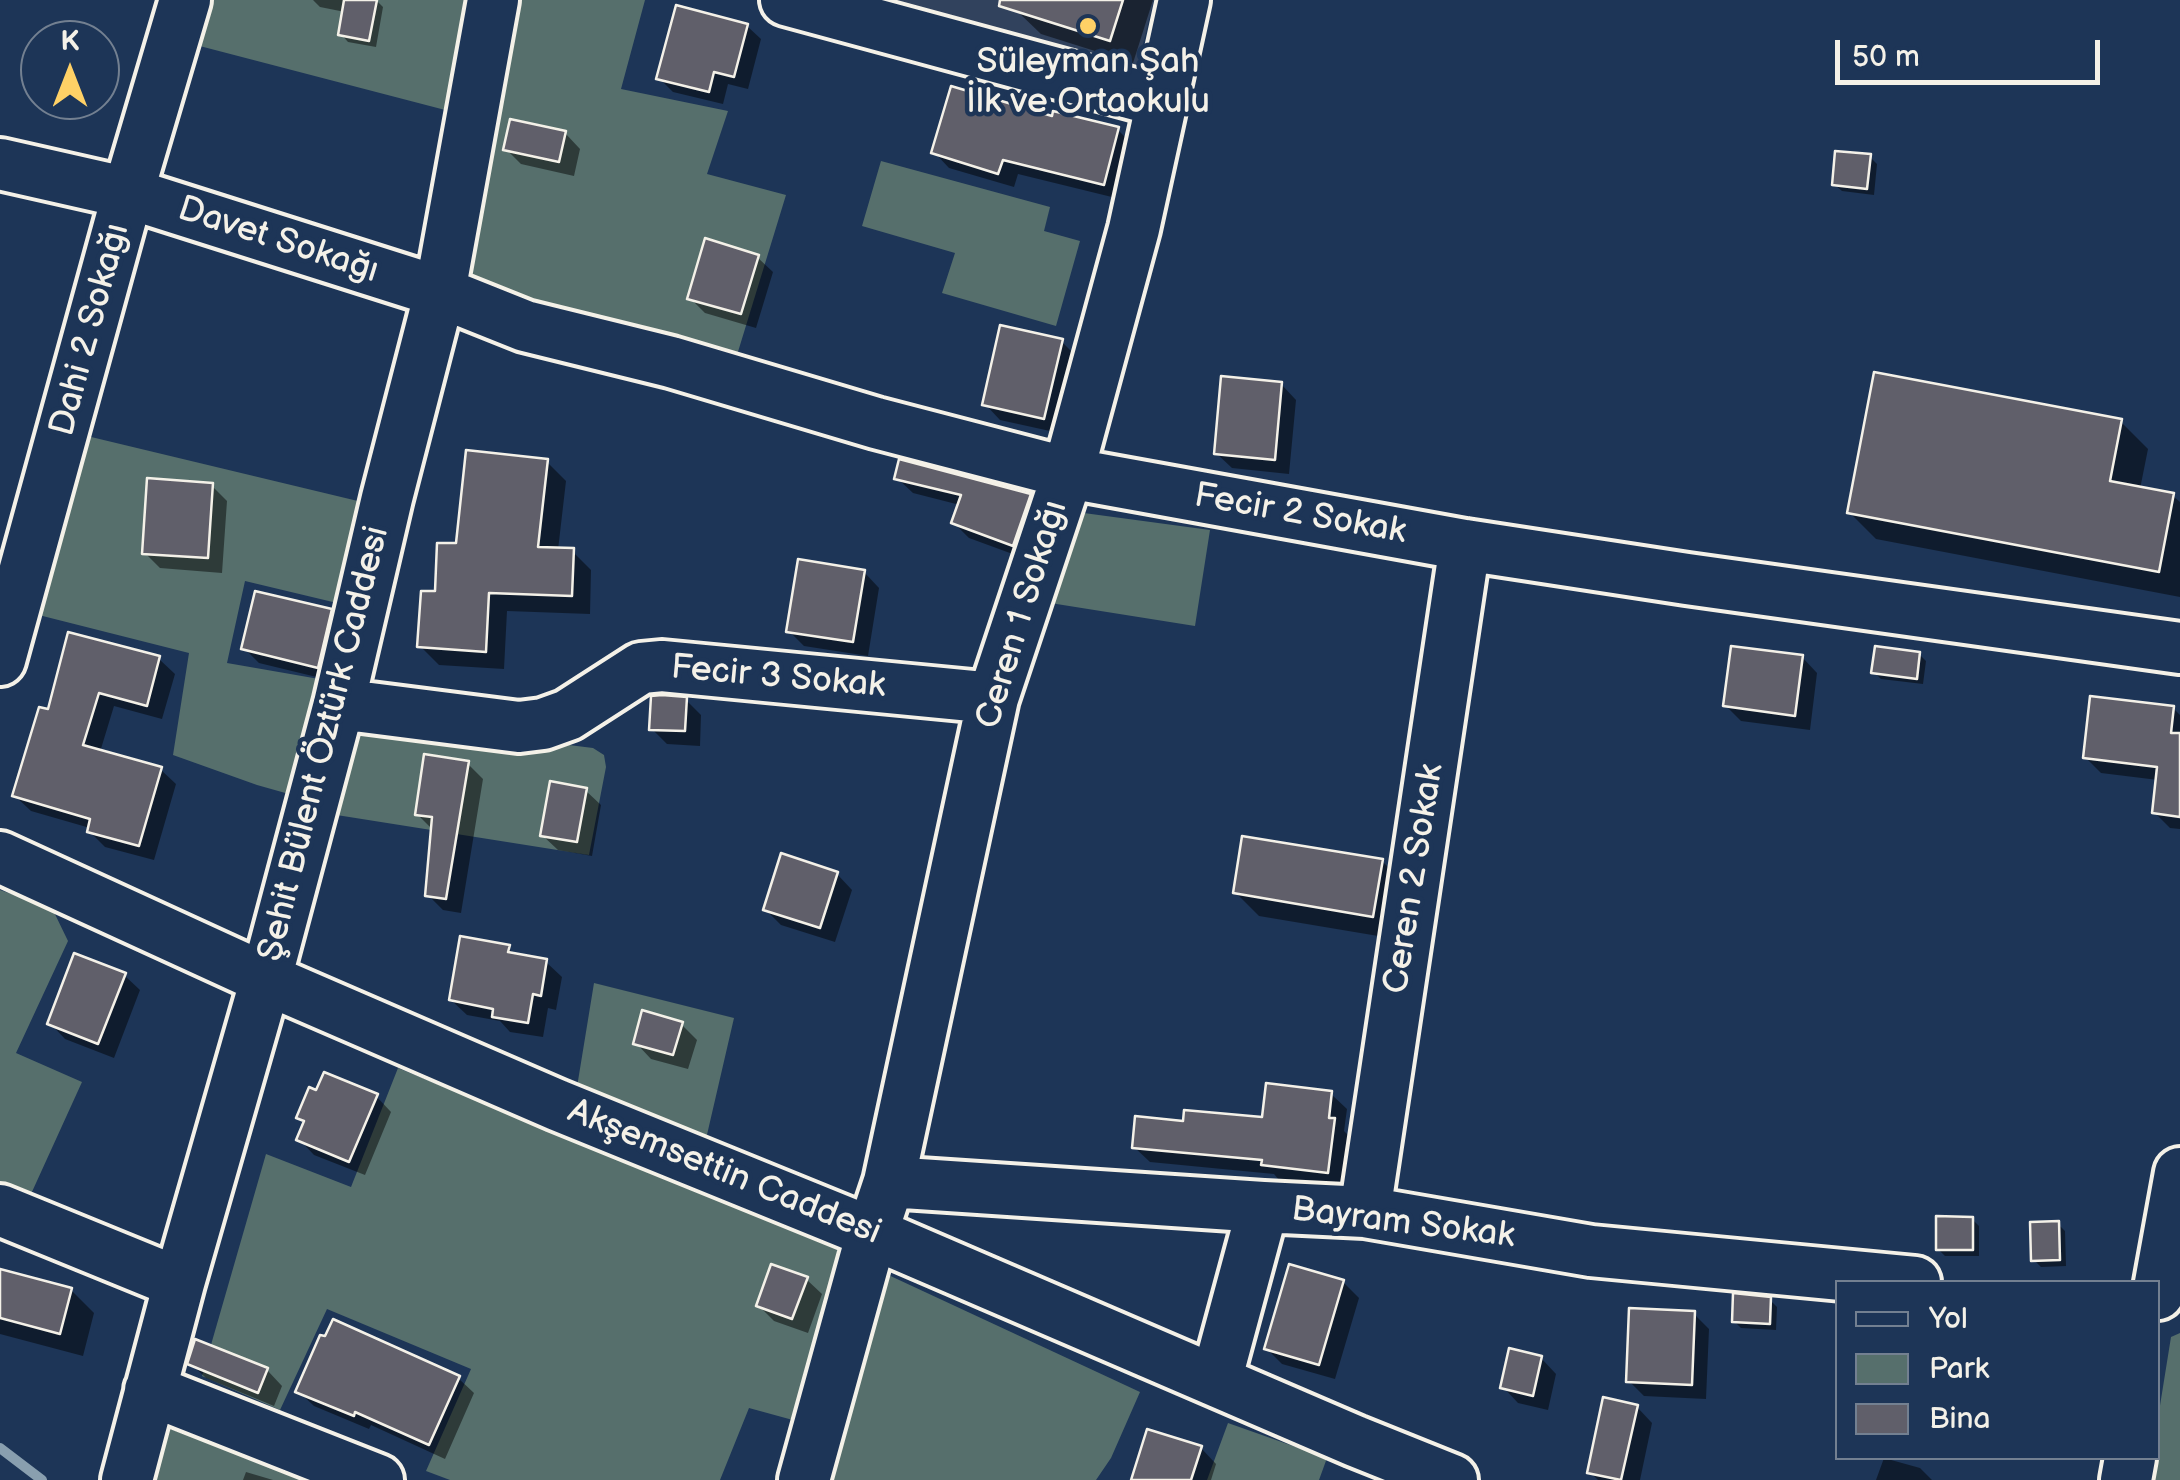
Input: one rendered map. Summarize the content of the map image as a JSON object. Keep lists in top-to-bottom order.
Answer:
{
  "streets": {
    "street": [
      "Davet Sokağı",
      "Dahi 2 Sokağı",
      "Fecir 2 Sokak",
      "Ceren 1 Sokağı",
      "Fecir 3 Sokak",
      "Şehit Bülent Öztürk Caddesi",
      "Ceren 2 Sokak",
      "Akşemsettin Caddesi",
      "Bayram Sokak"
    ]
  },
  "crossings": [
    ["Davet Sokağı", "Dahi 2 Sokağı"],
    ["Davet Sokağı", "Fecir 2 Sokak"],
    ["Davet Sokağı", "Şehit Bülent Öztürk Caddesi"],
    ["Fecir 2 Sokak", "Ceren 1 Sokağı"],
    ["Fecir 2 Sokak", "Şehit Bülent Öztürk Caddesi"],
    ["Fecir 2 Sokak", "Ceren 2 Sokak"],
    ["Ceren 1 Sokağı", "Fecir 3 Sokak"],
    ["Ceren 1 Sokağı", "Akşemsettin Caddesi"],
    ["Ceren 1 Sokağı", "Bayram Sokak"],
    ["Fecir 3 Sokak", "Şehit Bülent Öztürk Caddesi"],
    ["Şehit Bülent Öztürk Caddesi", "Akşemsettin Caddesi"],
    ["Ceren 2 Sokak", "Bayram Sokak"]
  ],
  "places": ["Süleyman Şah İlk ve Ortaokulu"],
  "legend": ["Yol", "Park", "Bina"],
  "scale_bar": "50 m",
  "north": "top"
}
